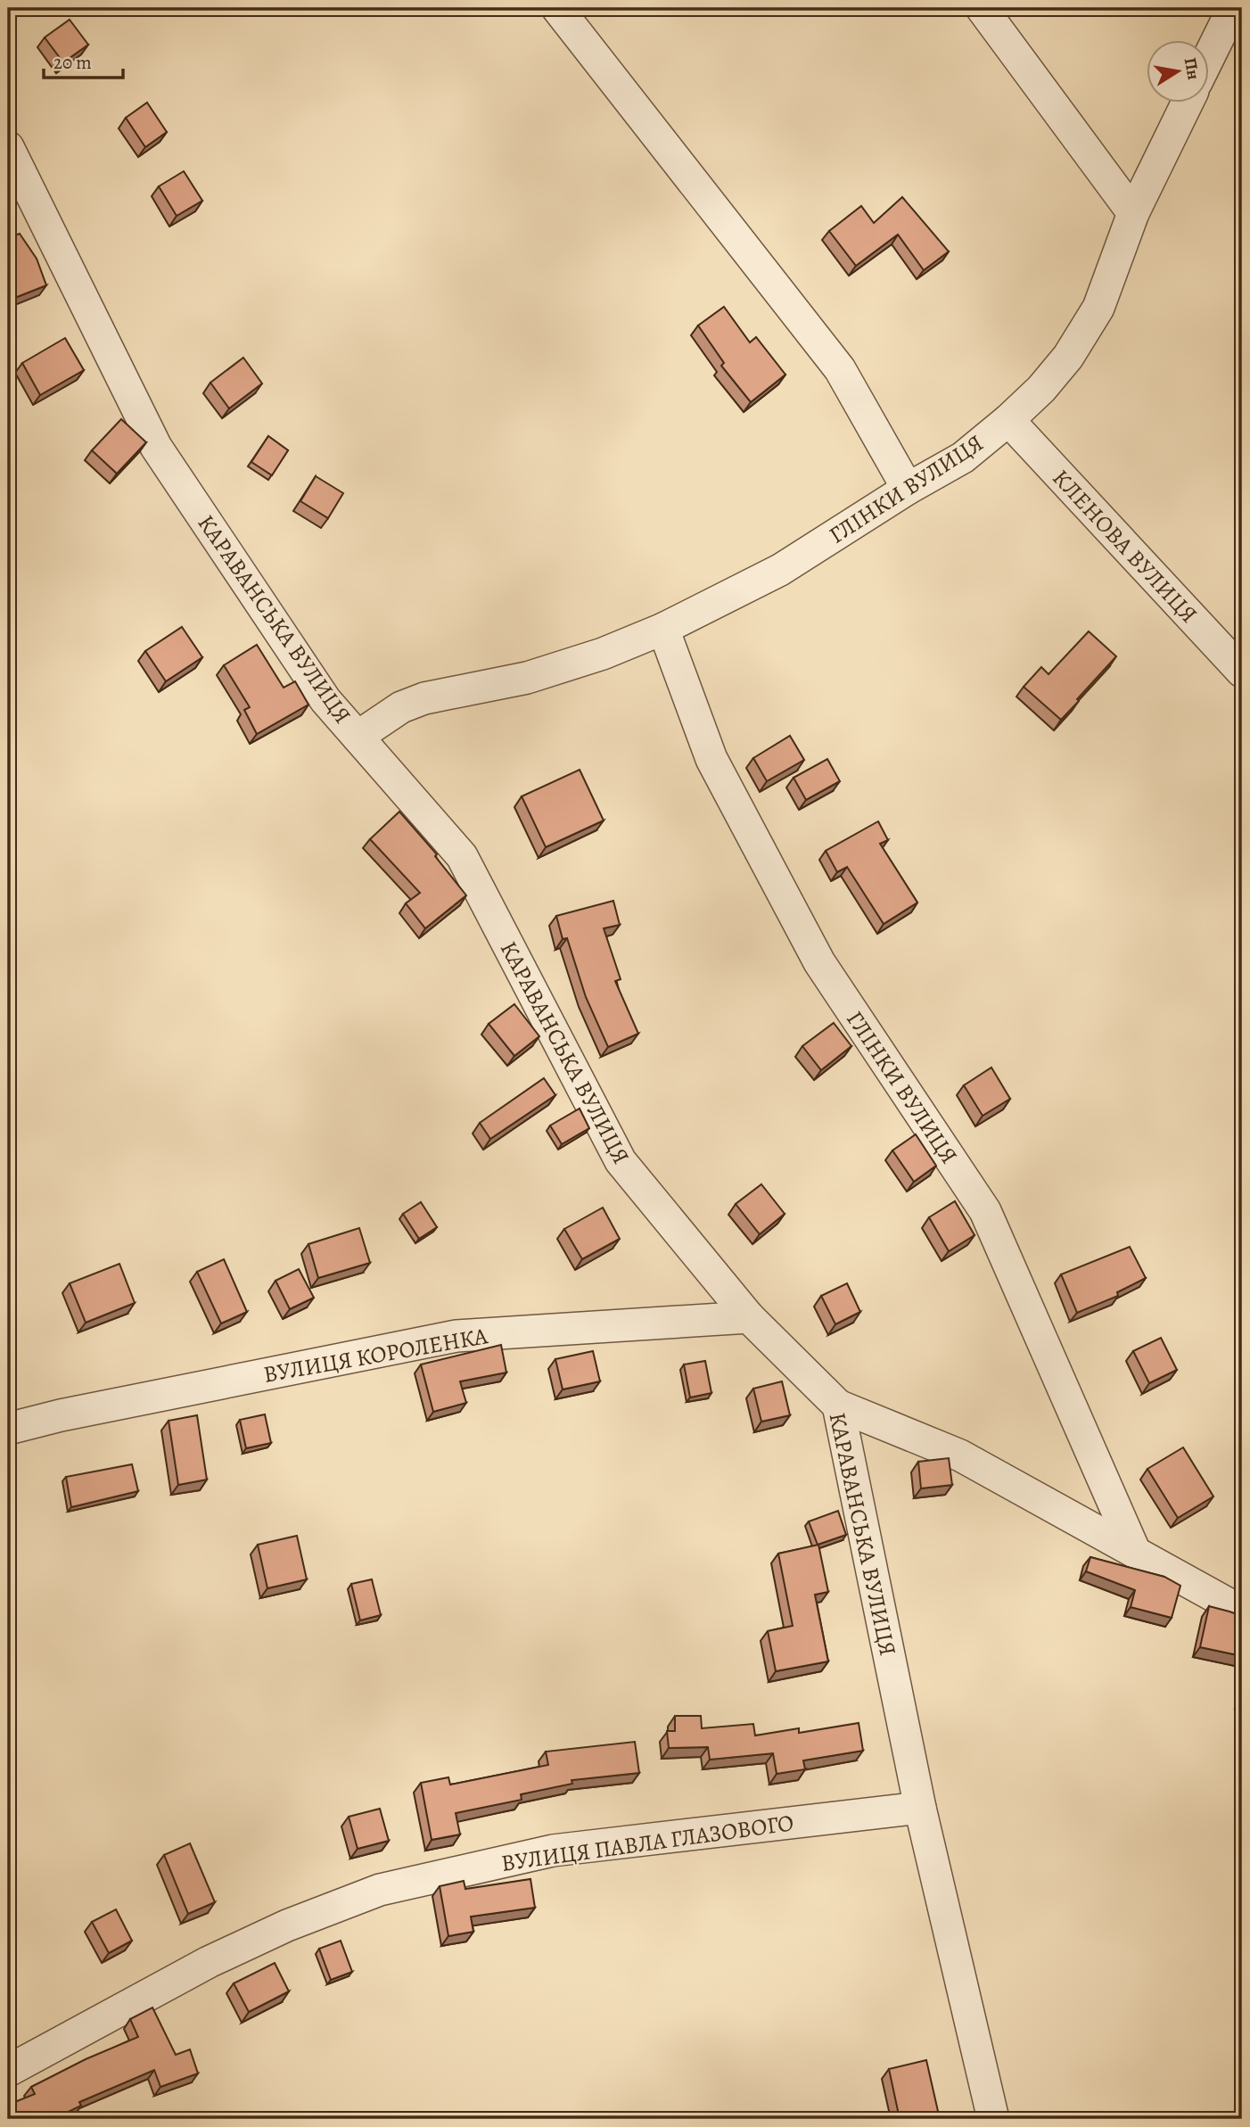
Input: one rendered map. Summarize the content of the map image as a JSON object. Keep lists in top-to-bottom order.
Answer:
{
  "streets": {
    "street": [
      "ГЛІНКИ ВУЛИЦЯ",
      "КЛЕНОВА ВУЛИЦЯ",
      "КАРАВАНСЬКА ВУЛИЦЯ",
      "ВУЛИЦЯ КОРОЛЕНКА",
      "ВУЛИЦЯ ПАВЛА ГЛАЗОВОГО"
    ]
  },
  "crossings": [
    ["ГЛІНКИ ВУЛИЦЯ", "КЛЕНОВА ВУЛИЦЯ"],
    ["ГЛІНКИ ВУЛИЦЯ", "КАРАВАНСЬКА ВУЛИЦЯ"],
    ["КАРАВАНСЬКА ВУЛИЦЯ", "ВУЛИЦЯ КОРОЛЕНКА"],
    ["КАРАВАНСЬКА ВУЛИЦЯ", "ВУЛИЦЯ ПАВЛА ГЛАЗОВОГО"]
  ],
  "scale_bar": "20 m",
  "north": "right"
}
